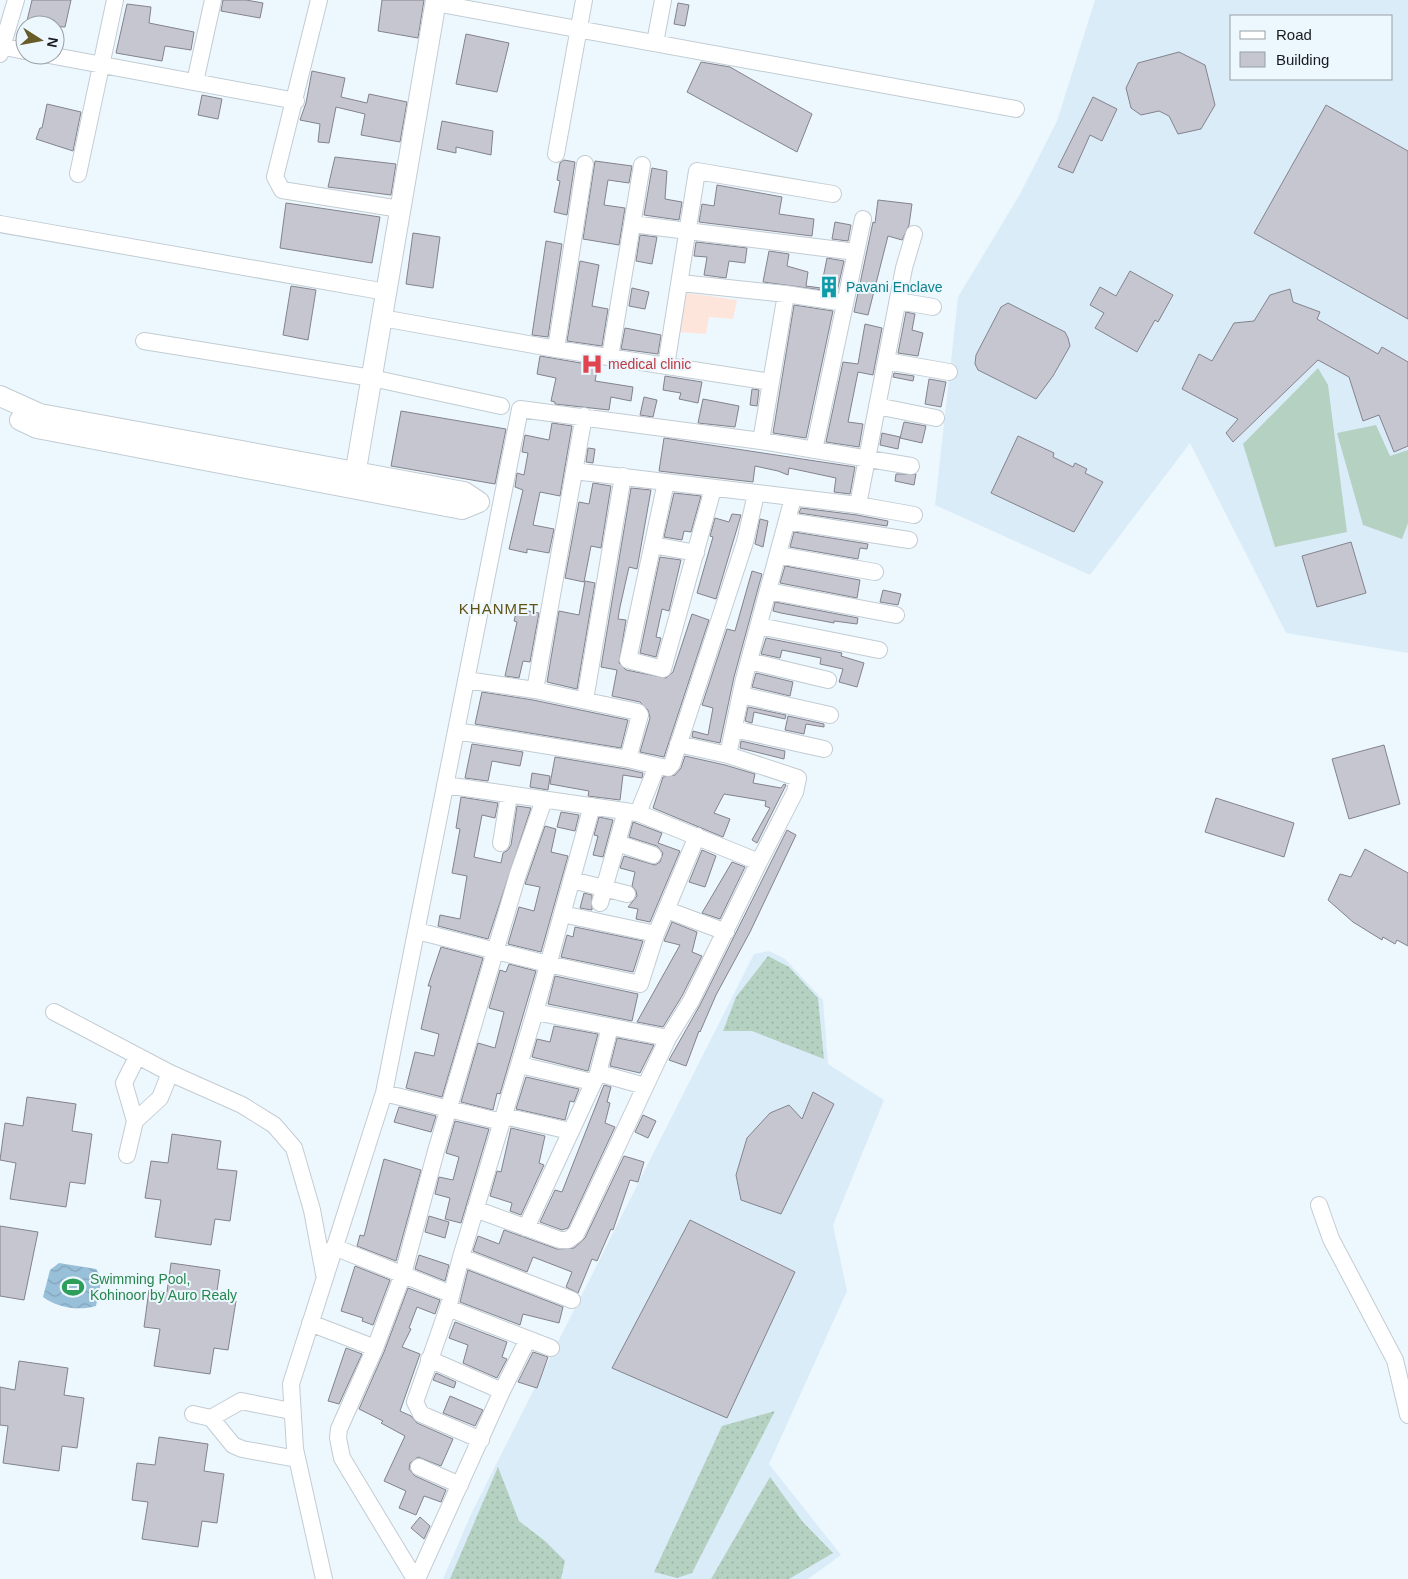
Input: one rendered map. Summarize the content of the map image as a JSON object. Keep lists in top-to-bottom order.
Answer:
{
  "districts": ["KHANMET"],
  "places": {
    "building": ["Pavani Enclave"],
    "hospital": ["medical clinic"],
    "sports": ["Swimming Pool, Kohinoor by Auro Realy"]
  },
  "legend": ["Road", "Building"],
  "north": "right"
}
